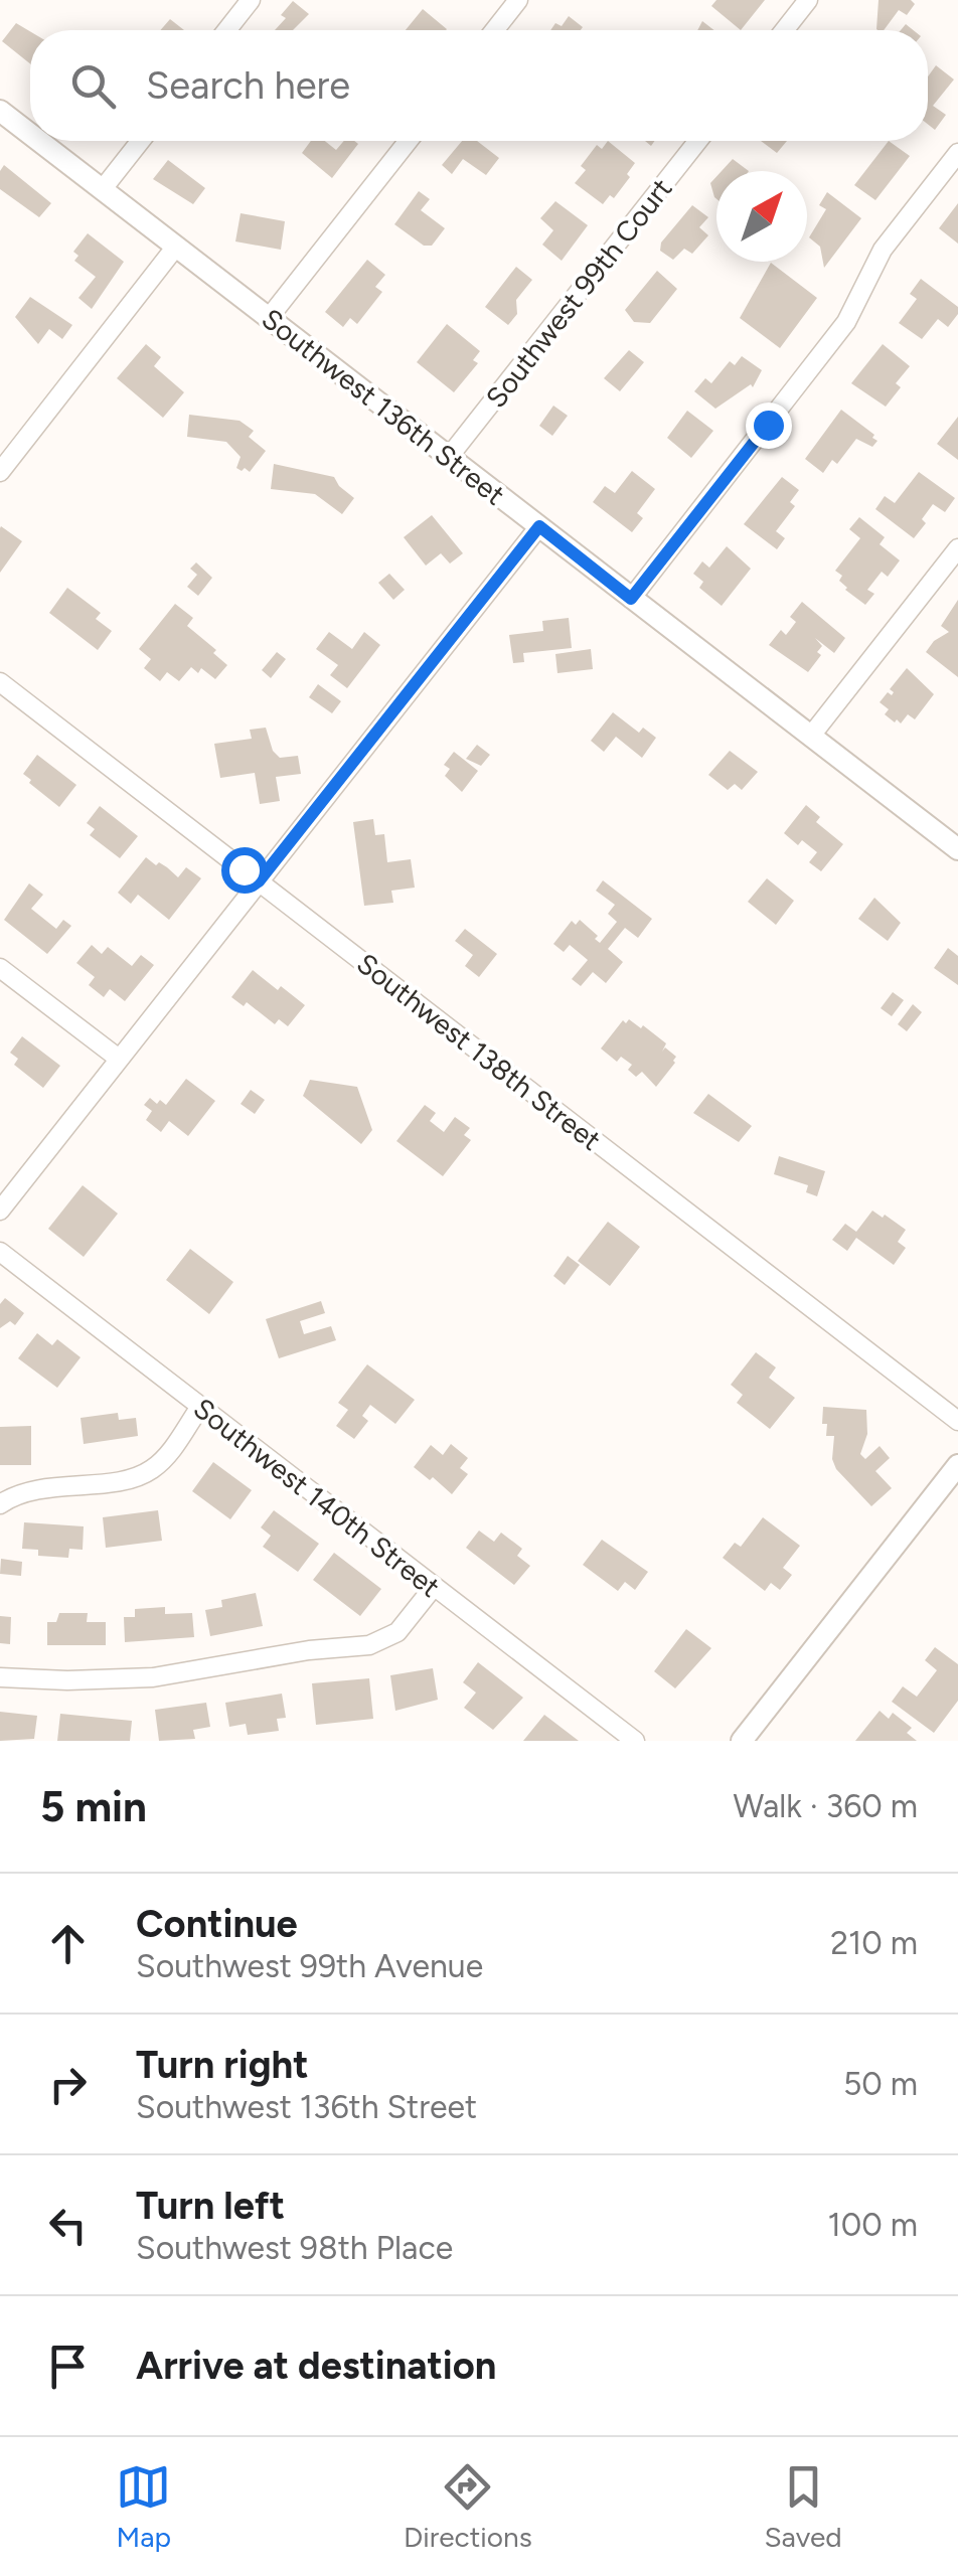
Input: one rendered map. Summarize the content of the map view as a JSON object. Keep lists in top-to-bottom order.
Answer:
{
  "streets": {
    "street": [
      "Southwest 99th Court",
      "Southwest 136th Street",
      "Southwest 138th Street",
      "Southwest 140th Street"
    ]
  },
  "crossings": [
    ["Southwest 99th Court", "Southwest 136th Street"]
  ],
  "north": "top right",
  "page": {
    "search": "Search here",
    "heading": ["5 min", "Walk · 360 m"],
    "list": [
      ["Continue", "Southwest 99th Avenue", "210 m"],
      ["Turn right", "Southwest 136th Street", "50 m"],
      ["Turn left", "Southwest 98th Place", "100 m"],
      "Arrive at destination"
    ],
    "nav": ["Map", "Directions", "Saved"]
  }
}
